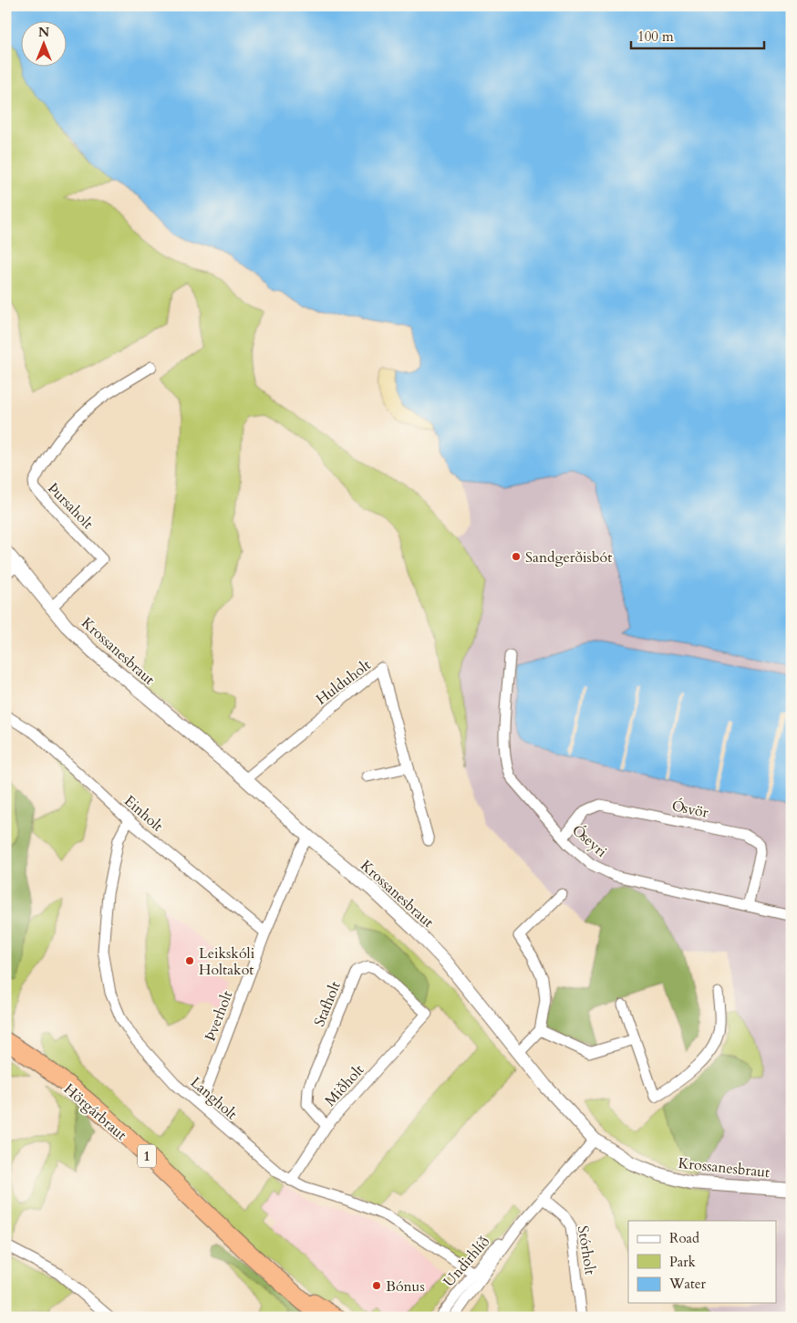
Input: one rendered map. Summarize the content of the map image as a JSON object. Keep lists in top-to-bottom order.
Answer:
{
  "streets": {
    "highway": ["Hörgárbraut", "1"],
    "street": [
      "Þursaholt",
      "Krossanesbraut",
      "Hulduholt",
      "Ósvör",
      "Einholt",
      "Óseyri",
      "Stafholt",
      "Þverholt",
      "Miðholt",
      "Langholt",
      "Stórholt",
      "Undirhlíð"
    ]
  },
  "crossings": [
    ["Þursaholt", "Krossanesbraut"],
    ["Krossanesbraut", "Hulduholt"],
    ["Krossanesbraut", "Þverholt"],
    ["Krossanesbraut", "Undirhlíð"],
    ["Ósvör", "Óseyri"],
    ["Einholt", "Þverholt"],
    ["Einholt", "Langholt"],
    ["Stafholt", "Miðholt"],
    ["Þverholt", "Langholt"],
    ["Miðholt", "Langholt"],
    ["Langholt", "Undirhlíð"],
    ["Stórholt", "Undirhlíð"]
  ],
  "places": ["Sandgerðisbót", "Leikskóli Holtakot", "Bónus"],
  "legend": ["Road", "Park", "Water"],
  "scale_bar": "100 m",
  "north": "top"
}
